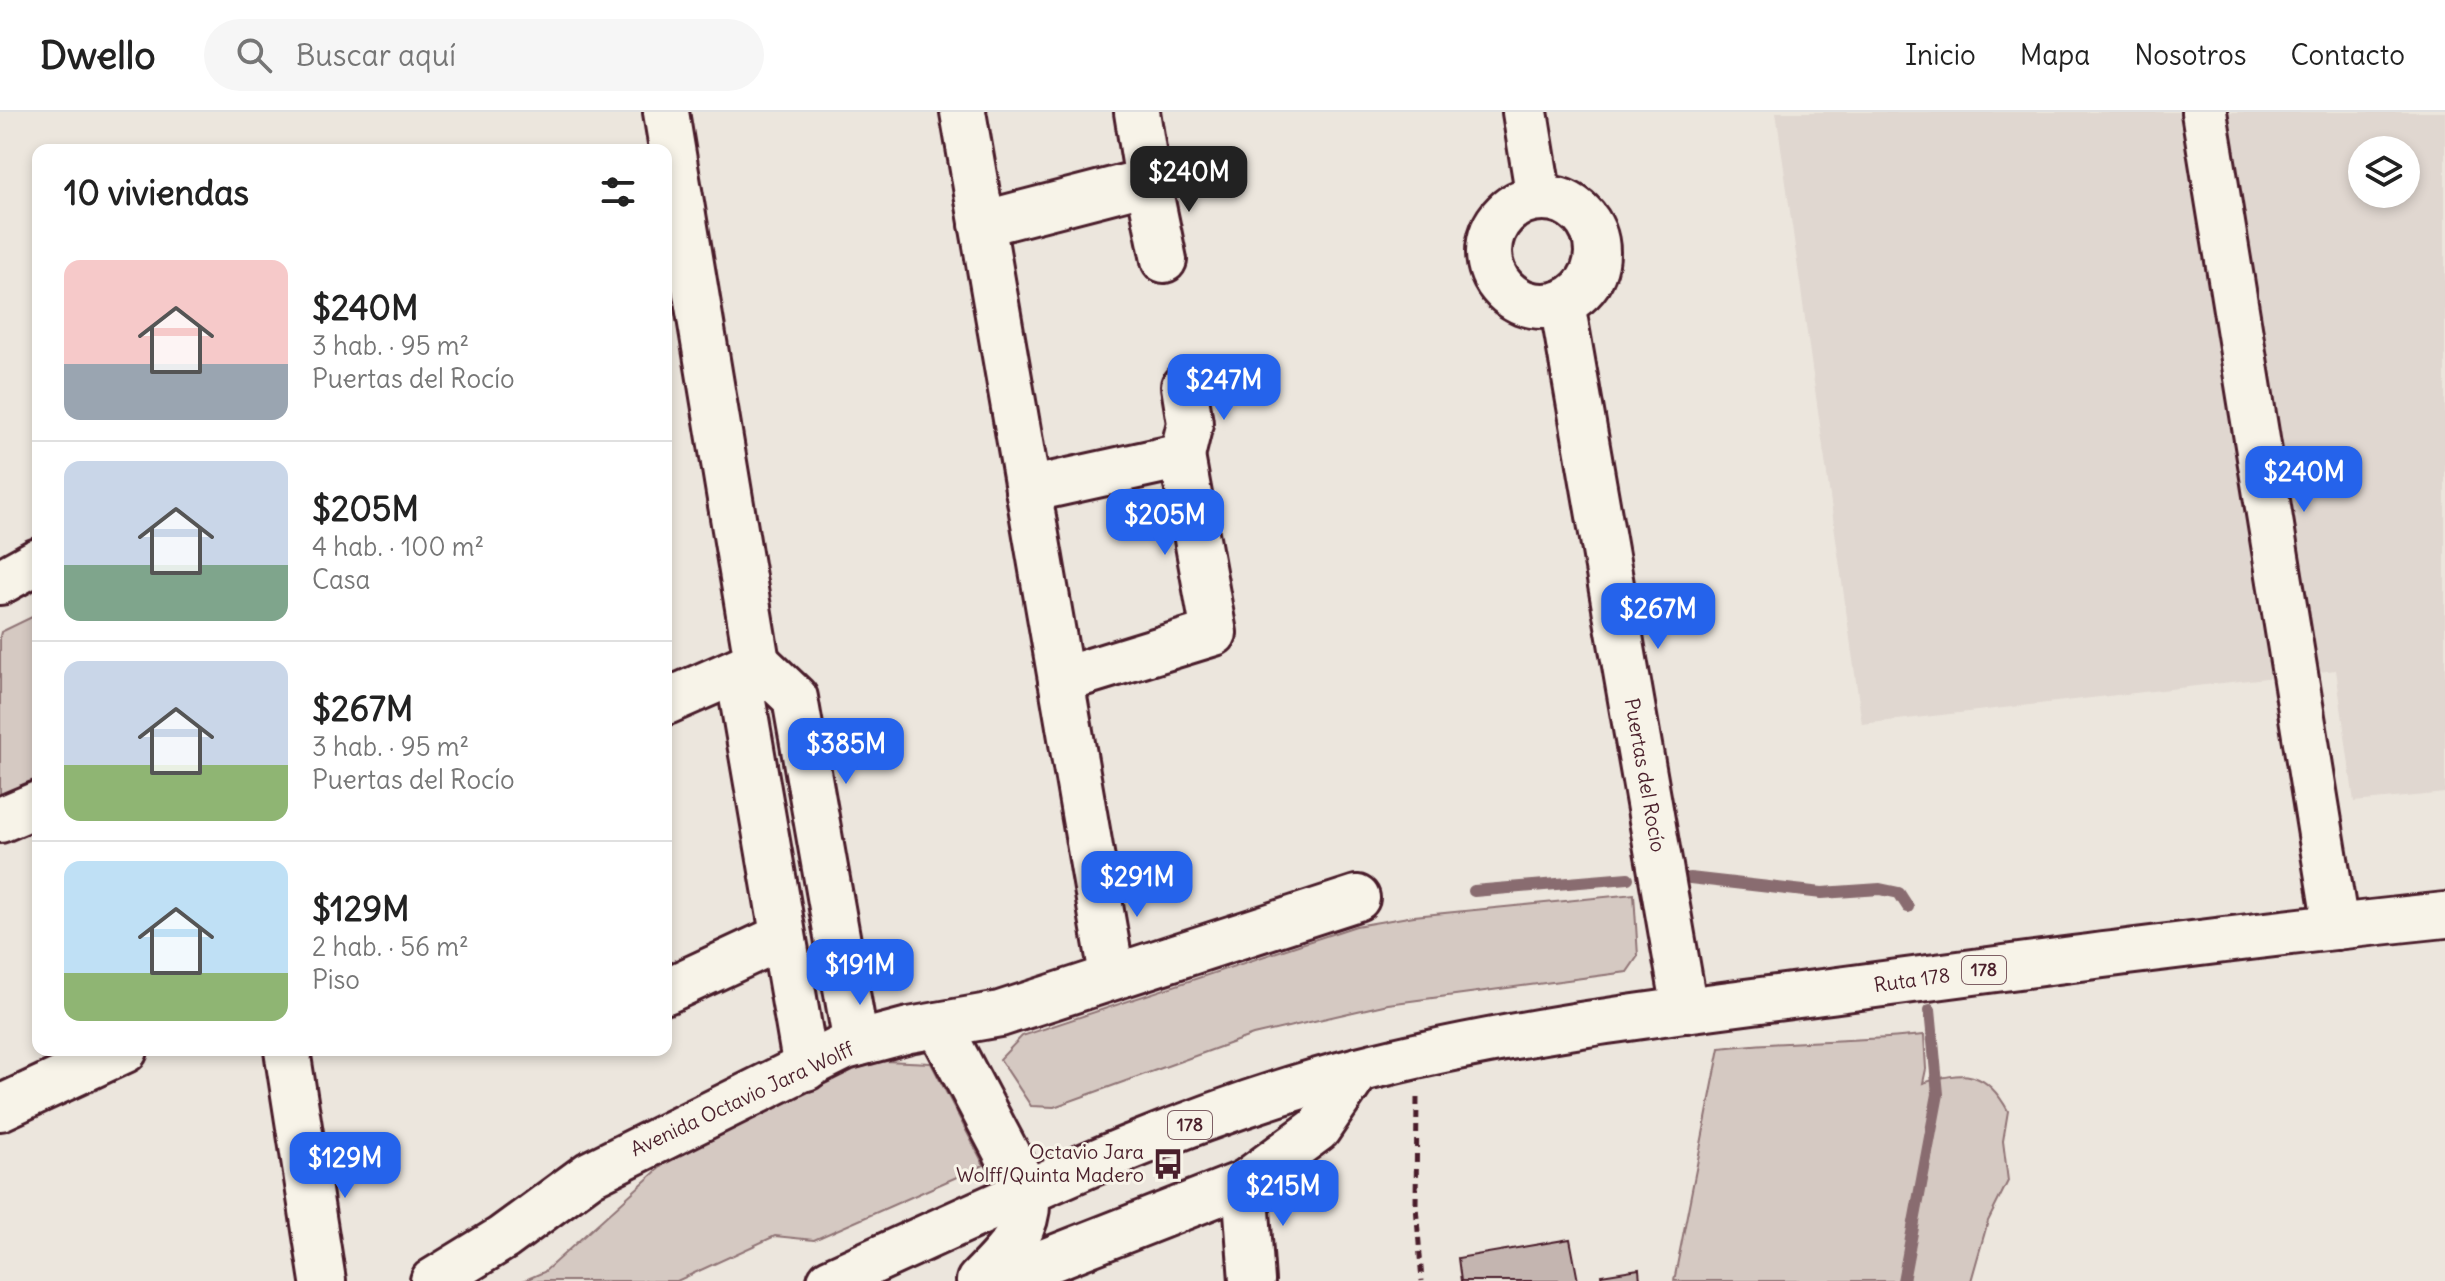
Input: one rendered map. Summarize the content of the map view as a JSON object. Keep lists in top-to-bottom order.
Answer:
{
  "streets": {
    "street": [
      "Puertas del Rocío",
      "178",
      "Ruta 178",
      "Avenida Octavio Jara Wolff"
    ]
  },
  "crossings": [
    ["Puertas del Rocío", "Ruta 178"],
    ["178", "Ruta 178"]
  ],
  "places": {
    "bus stop": ["Octavio Jara Wolff/Quinta Madero"]
  },
  "page": {
    "header": "Dwello",
    "search": "Buscar aquí",
    "nav": [
      "Inicio",
      "Mapa",
      "Nosotros",
      "Contacto"
    ],
    "heading": "10 viviendas",
    "price": [
      "$240M",
      "$247M",
      "$240M",
      "$205M",
      "$267M",
      "$385M",
      "$291M",
      "$191M",
      "$129M",
      "$215M"
    ],
    "list": [
      {
        "name": "$240M",
        "note": "3 hab. · 95 m² · Puertas del Rocío"
      },
      {
        "name": "$205M",
        "note": "4 hab. · 100 m² · Casa"
      },
      {
        "name": "$267M",
        "note": "3 hab. · 95 m² · Puertas del Rocío"
      },
      {
        "name": "$129M",
        "note": "2 hab. · 56 m² · Piso"
      }
    ]
  }
}
